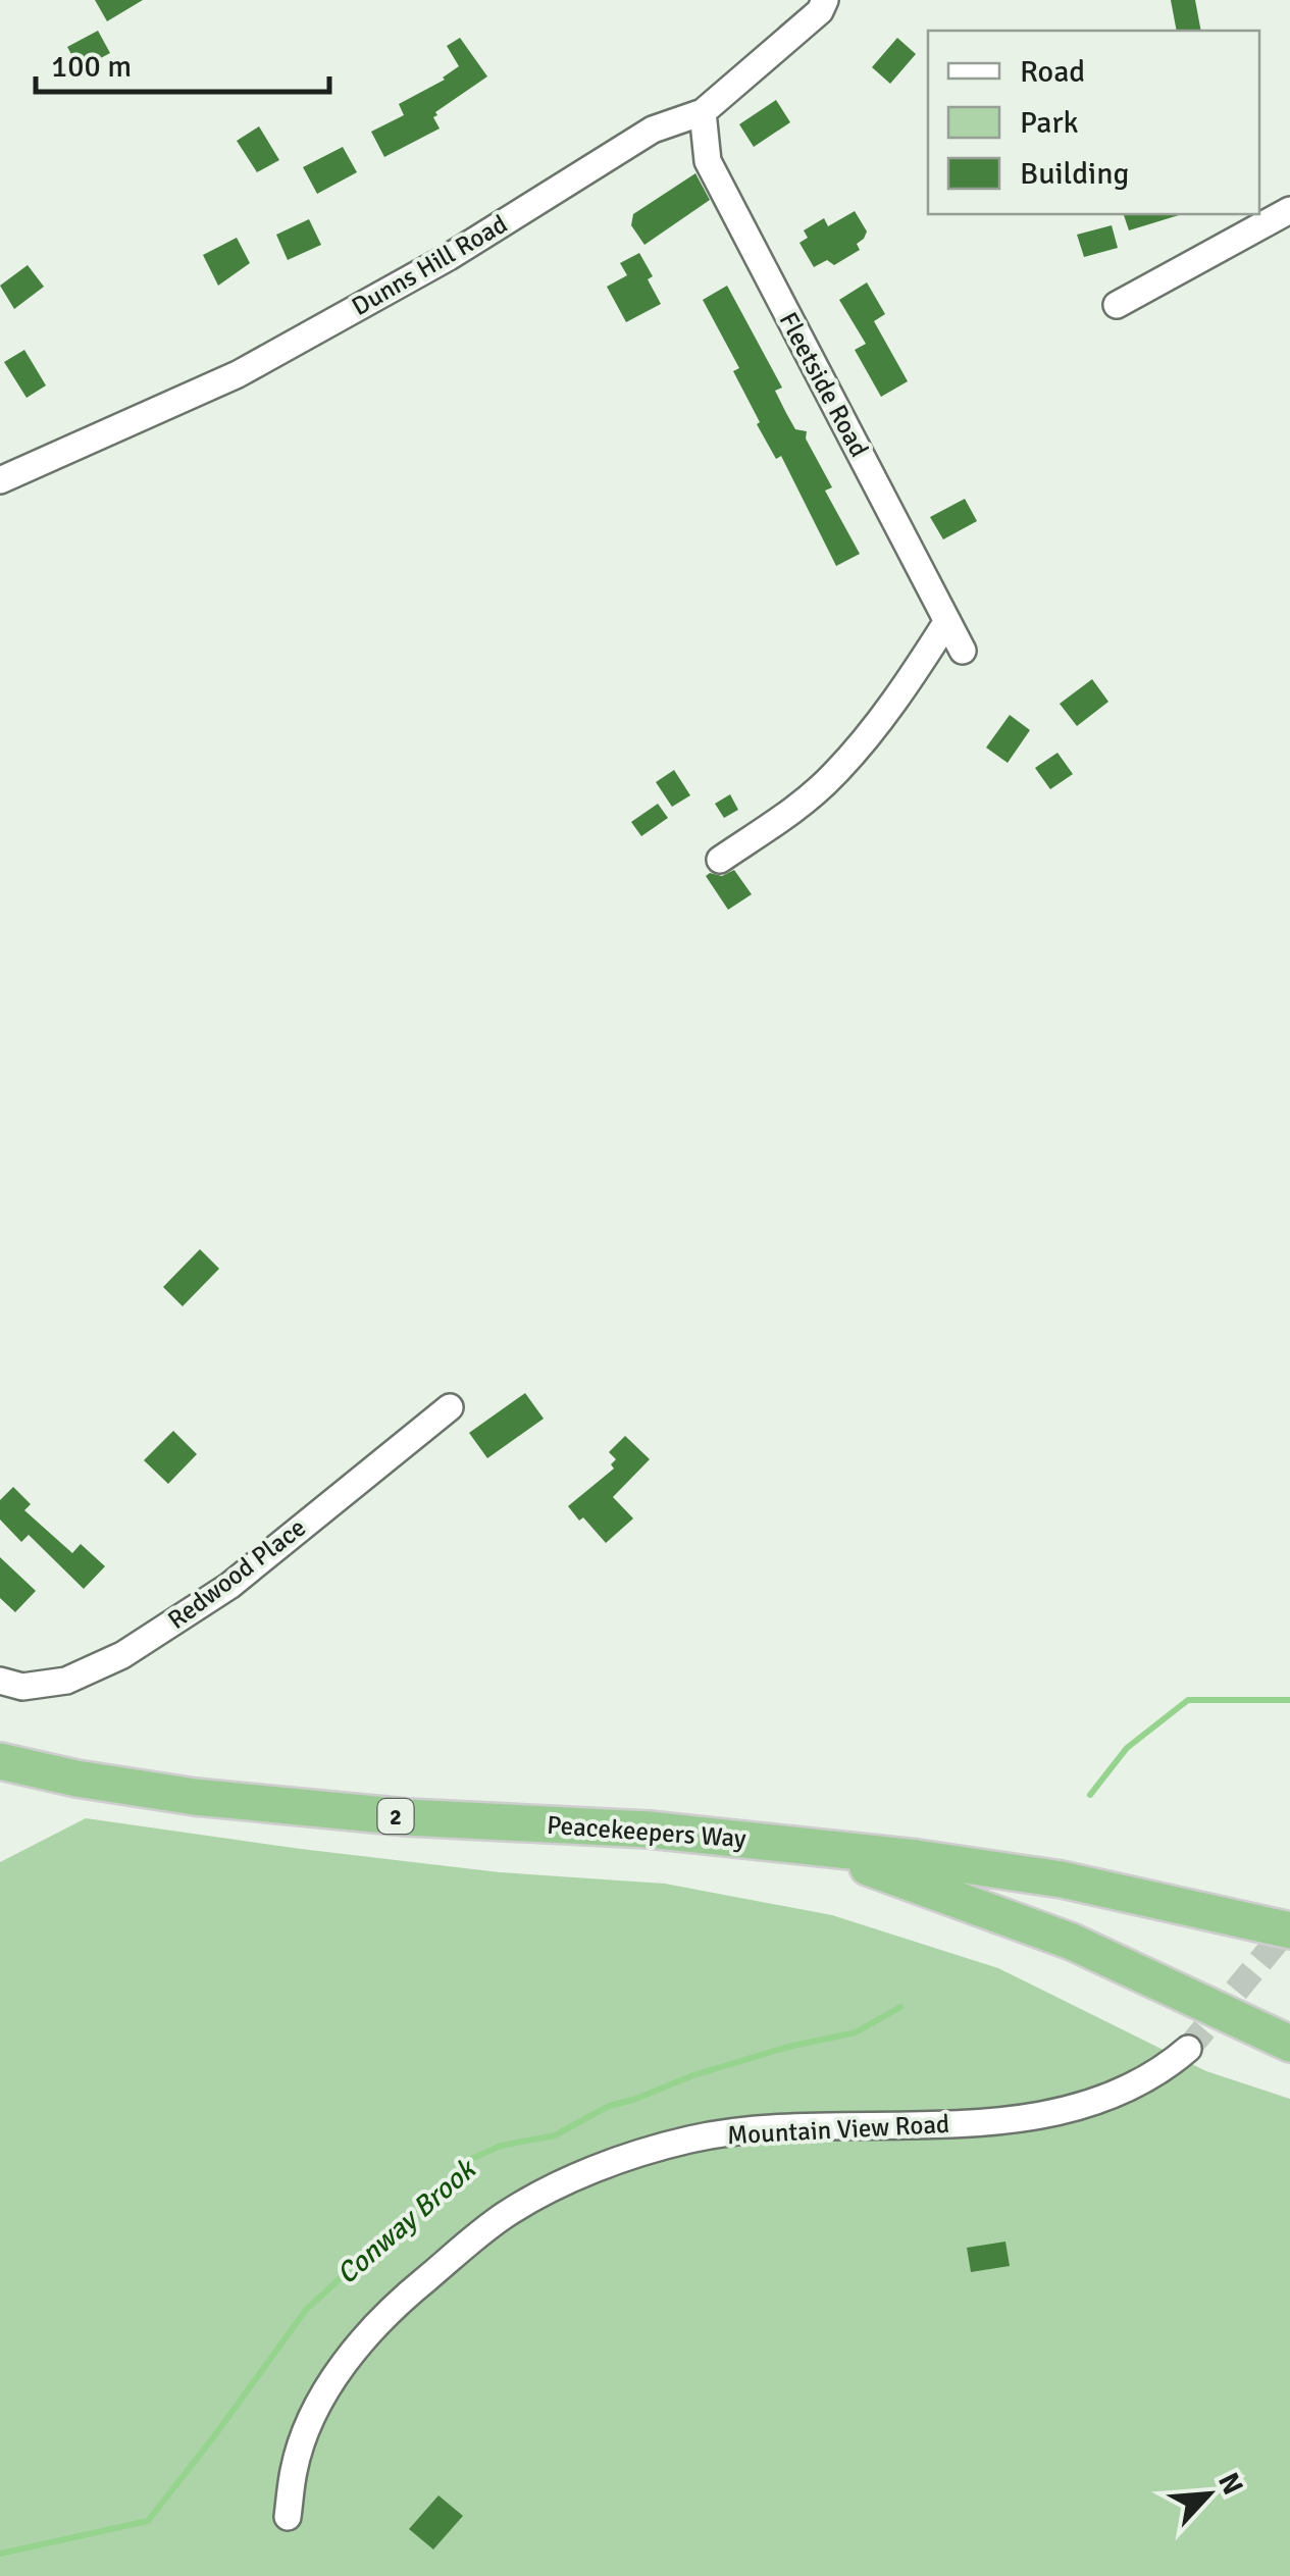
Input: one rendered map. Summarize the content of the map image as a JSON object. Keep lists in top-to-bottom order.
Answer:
{
  "streets": {
    "highway": ["2", "Peacekeepers Way"],
    "street": [
      "Dunns Hill Road",
      "Fleetside Road",
      "Redwood Place",
      "Mountain View Road"
    ]
  },
  "crossings": [
    ["Dunns Hill Road", "Fleetside Road"]
  ],
  "water": ["Conway Brook"],
  "legend": ["Road", "Park", "Building"],
  "scale_bar": "100 m",
  "north": "top right"
}
